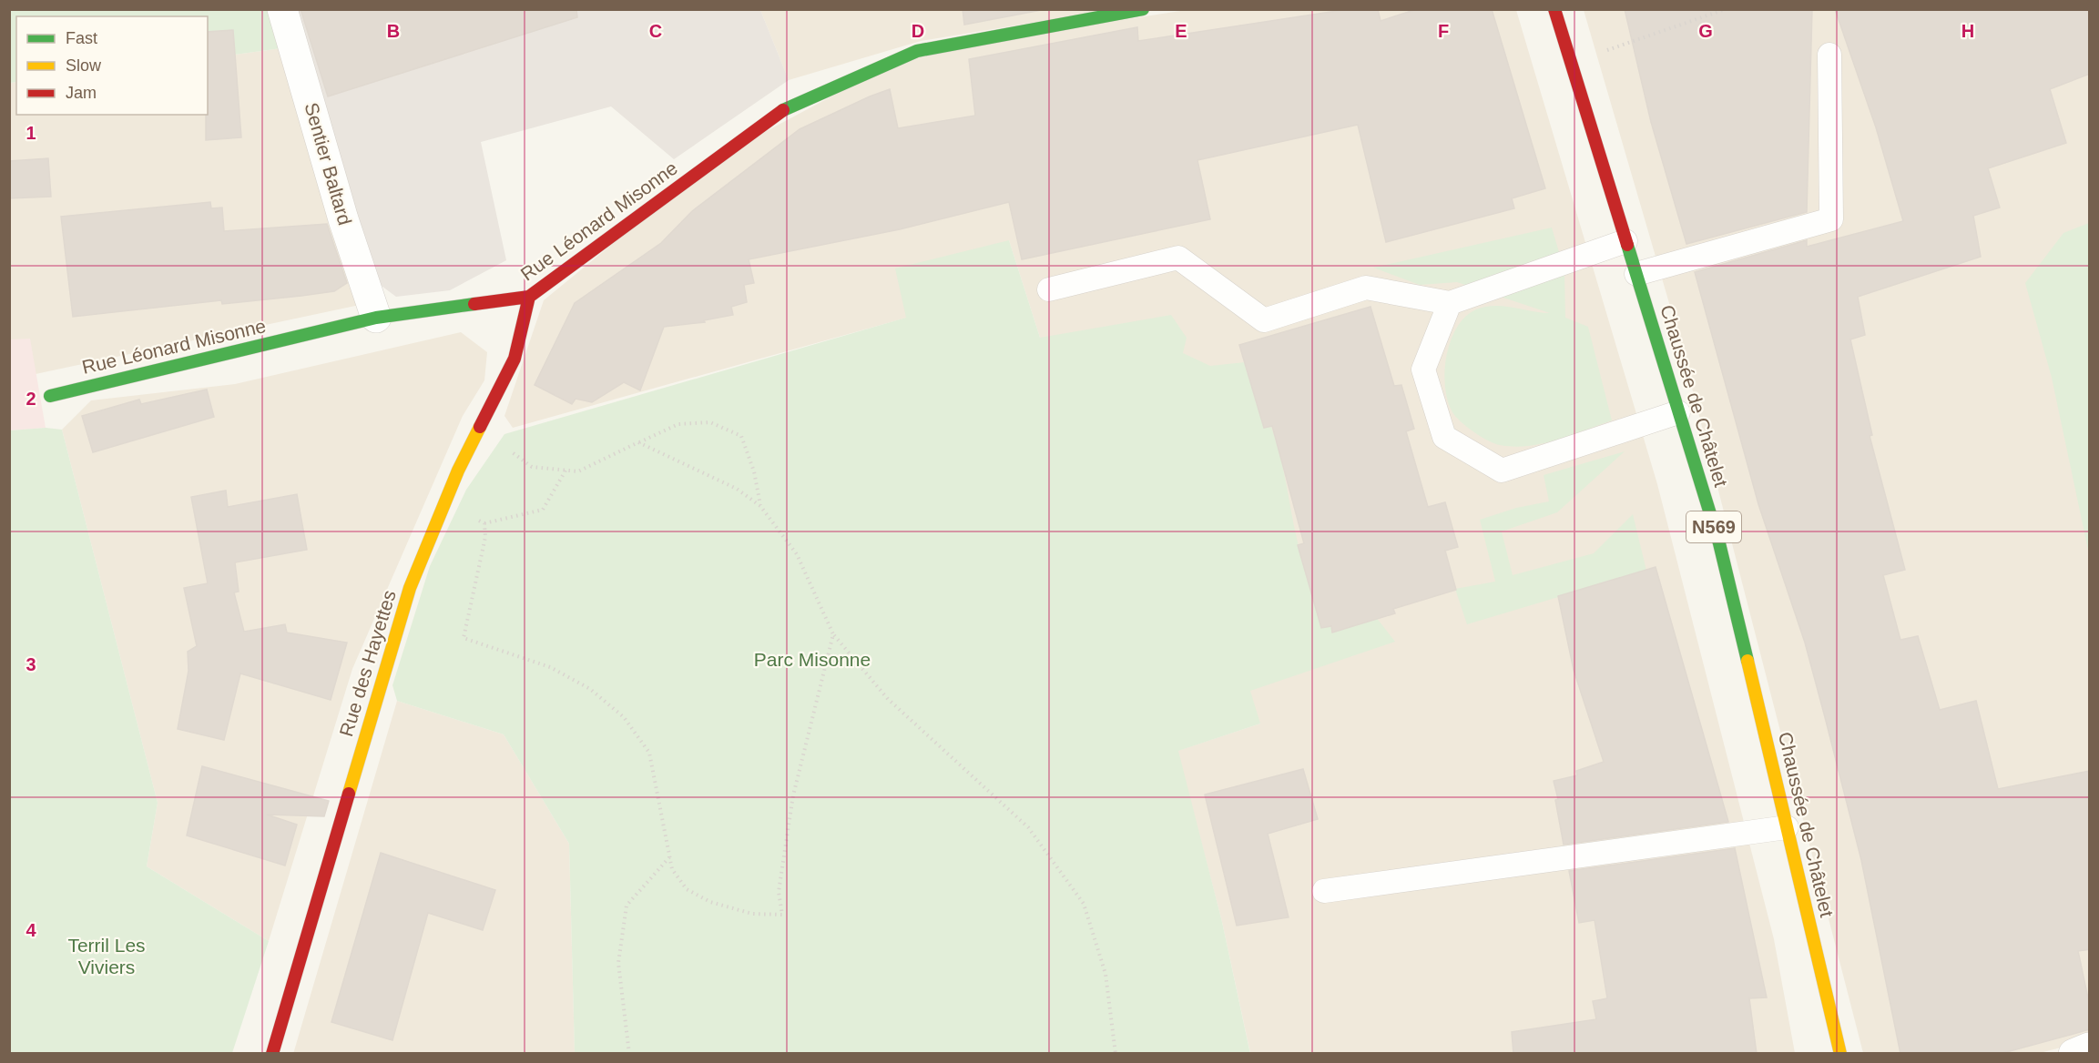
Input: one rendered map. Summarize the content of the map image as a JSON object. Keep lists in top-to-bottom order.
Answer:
{
  "streets": {
    "street": [
      "Sentier Baltard",
      "Rue Léonard Misonne",
      "Chaussée de Châtelet",
      "N569",
      "Rue des Hayettes"
    ]
  },
  "crossings": [
    ["Sentier Baltard", "Rue Léonard Misonne"],
    ["Rue Léonard Misonne", "Rue des Hayettes"]
  ],
  "parks": ["Parc Misonne", "Terril Les Viviers"],
  "legend": ["Fast", "Slow", "Jam"],
  "grid": {
    "columns": [
      "B",
      "C",
      "D",
      "E",
      "F",
      "G",
      "H"
    ],
    "rows": [
      "1",
      "2",
      "3",
      "4"
    ]
  }
}
